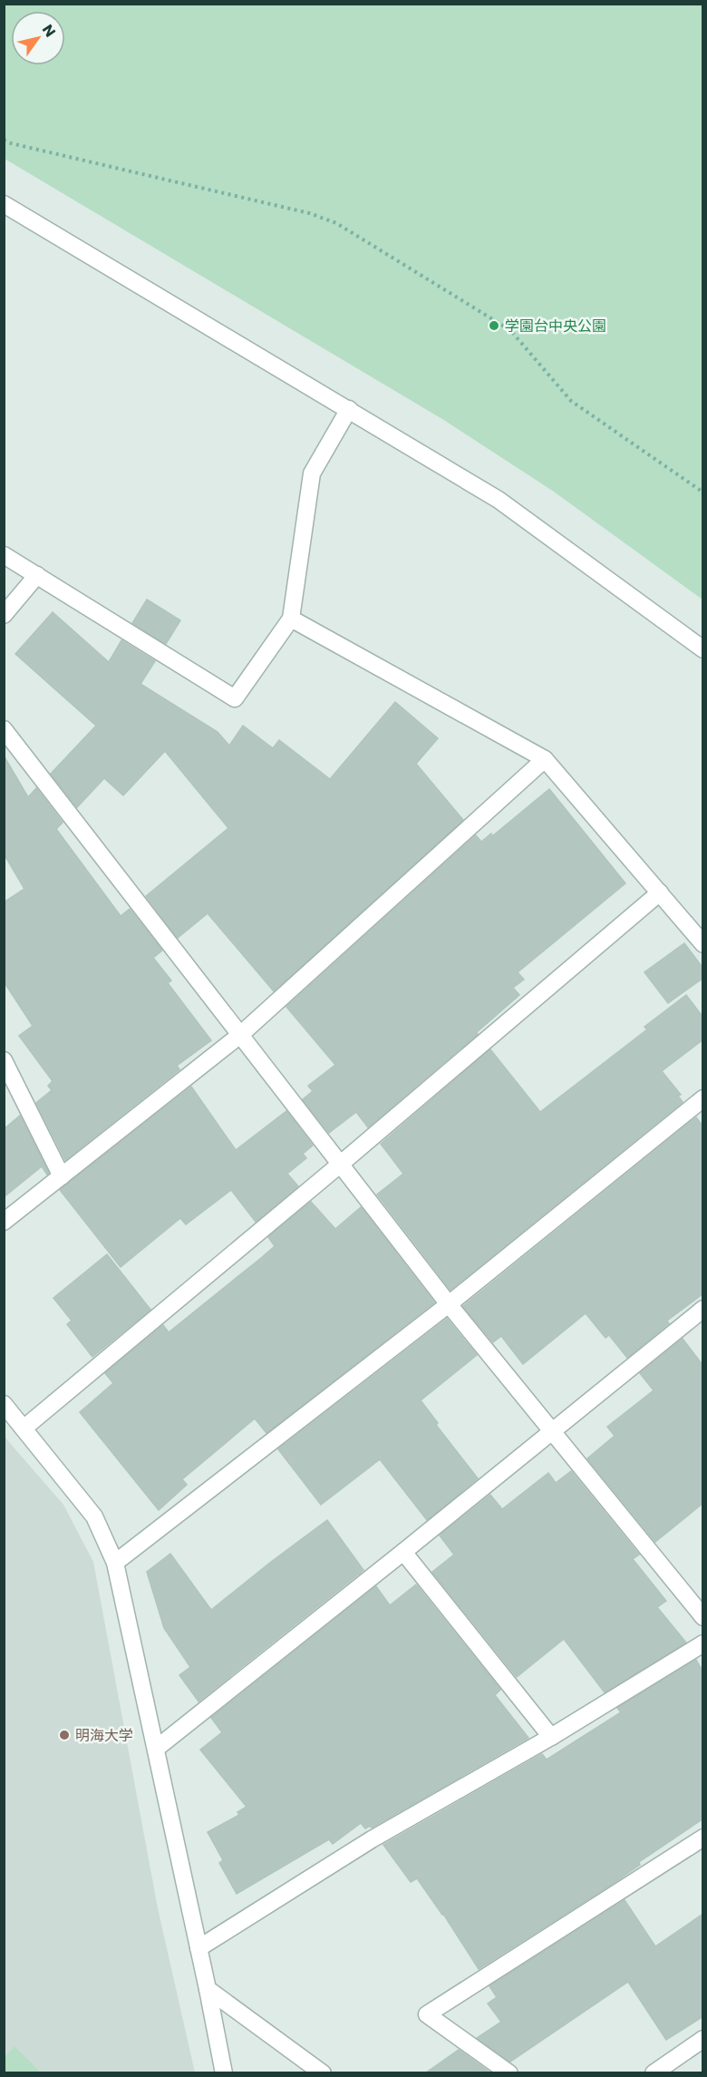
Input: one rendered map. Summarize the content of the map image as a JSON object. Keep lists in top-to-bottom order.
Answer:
{
  "places": ["学園台中央公園", "明海大学"],
  "north": "top right"
}
